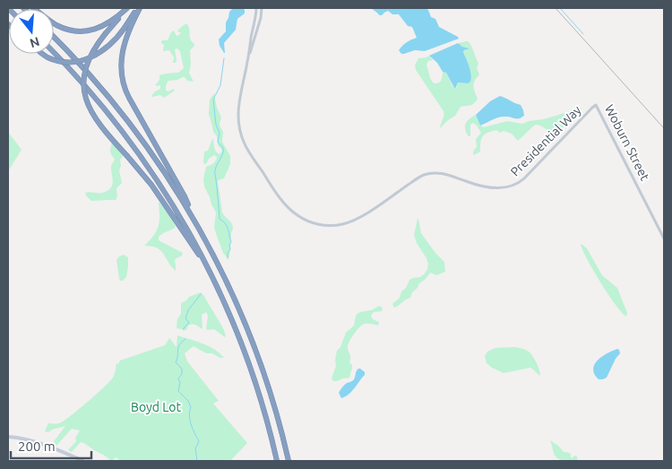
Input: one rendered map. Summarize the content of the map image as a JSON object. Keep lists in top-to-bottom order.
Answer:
{
  "streets": {
    "street": ["Presidential Way", "Woburn Street"]
  },
  "crossings": [
    ["Presidential Way", "Woburn Street"]
  ],
  "parks": ["Boyd Lot"],
  "scale_bar": "200 m",
  "north": "bottom"
}
